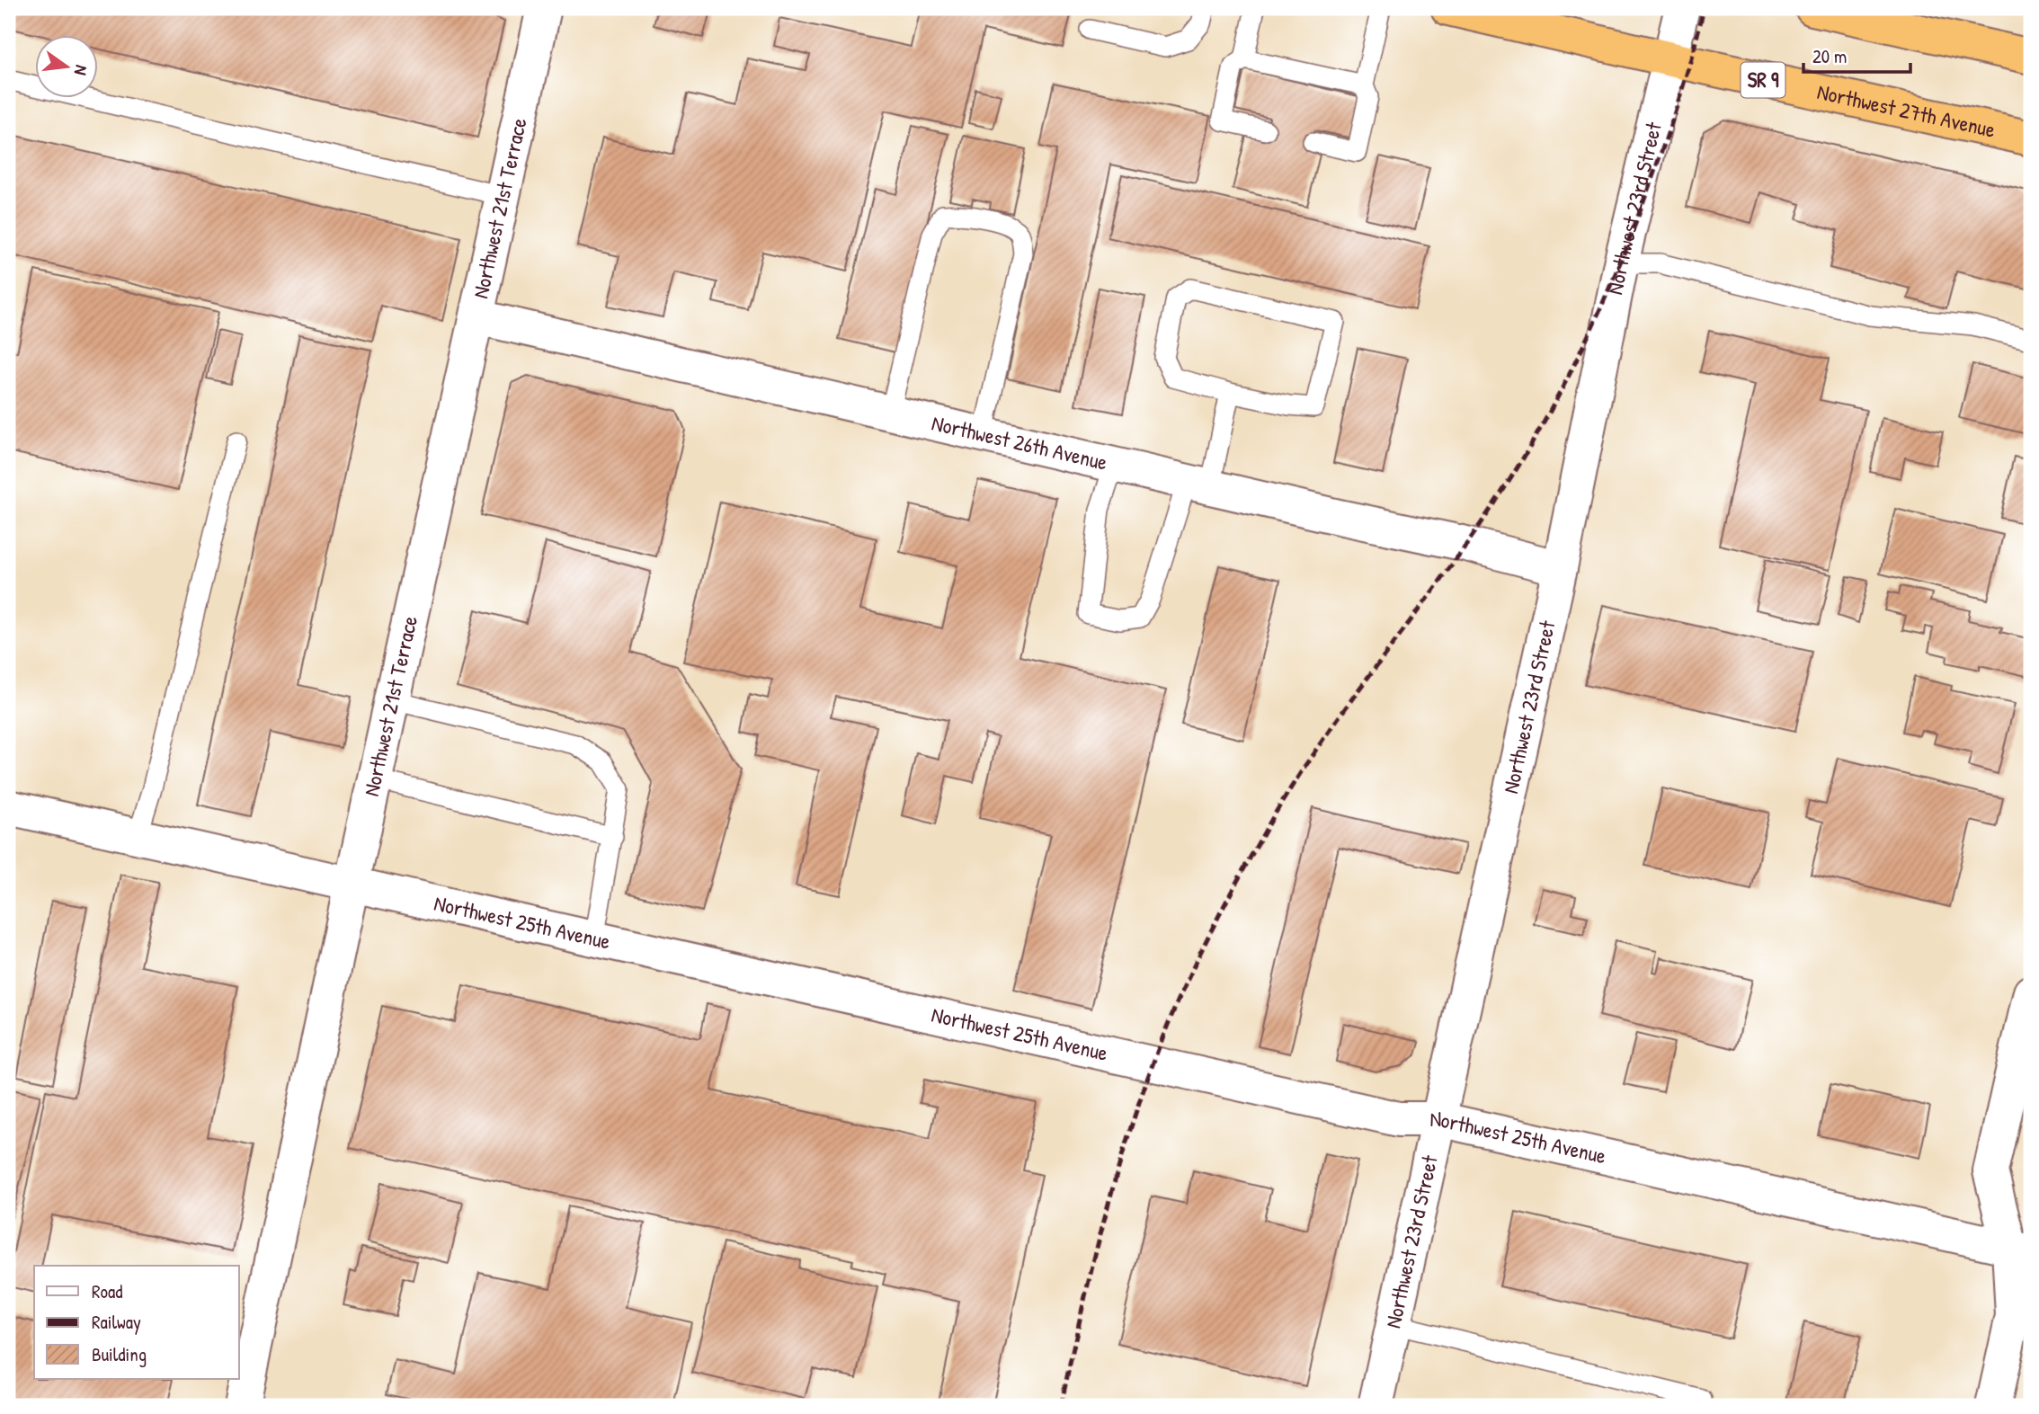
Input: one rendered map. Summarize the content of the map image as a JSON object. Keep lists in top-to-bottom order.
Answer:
{
  "streets": {
    "highway": ["SR 9", "Northwest 27th Avenue"],
    "street": [
      "Northwest 21st Terrace",
      "Northwest 23rd Street",
      "Northwest 26th Avenue",
      "Northwest 25th Avenue"
    ]
  },
  "crossings": [
    ["Northwest 27th Avenue", "Northwest 23rd Street"],
    ["Northwest 21st Terrace", "Northwest 26th Avenue"],
    ["Northwest 21st Terrace", "Northwest 25th Avenue"],
    ["Northwest 23rd Street", "Northwest 26th Avenue"],
    ["Northwest 23rd Street", "Northwest 25th Avenue"]
  ],
  "legend": ["Road", "Railway", "Building"],
  "scale_bar": "20 m",
  "north": "right"
}
